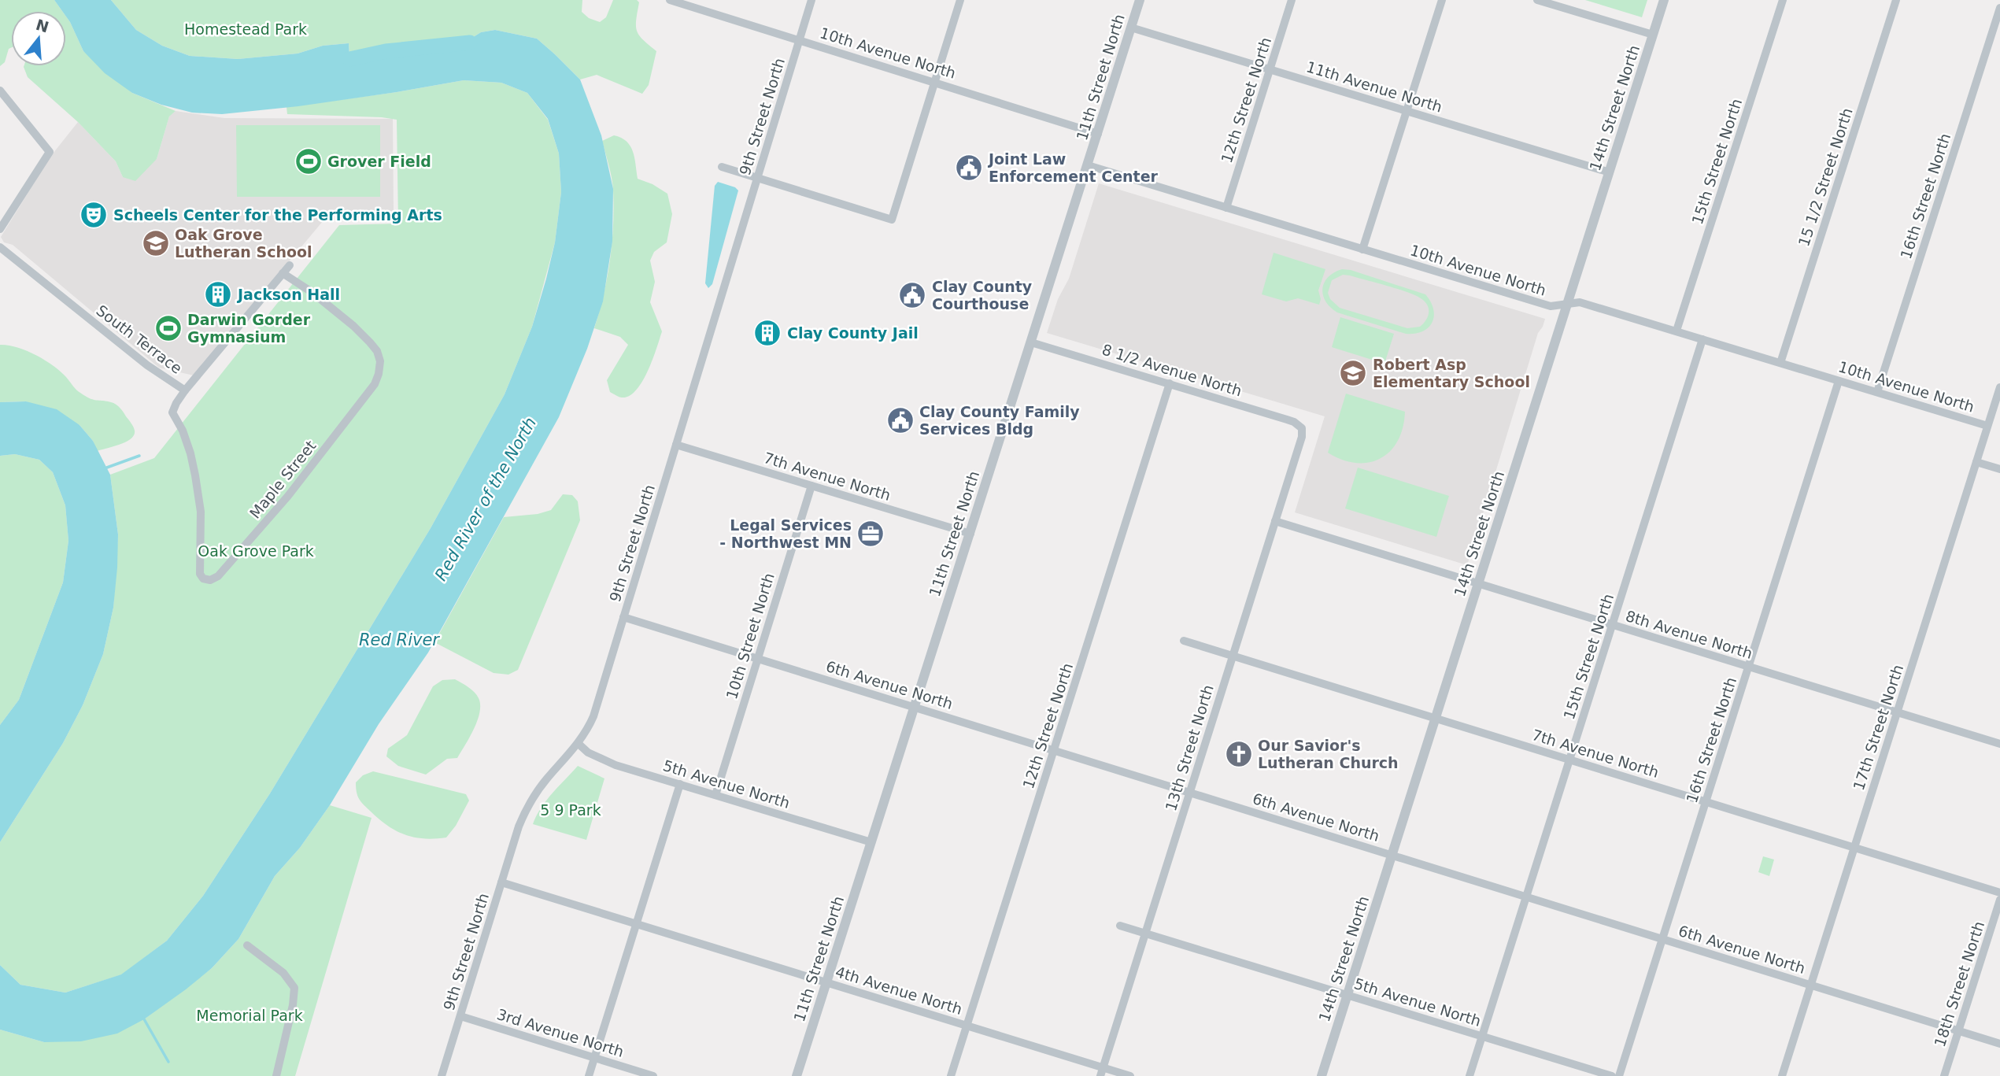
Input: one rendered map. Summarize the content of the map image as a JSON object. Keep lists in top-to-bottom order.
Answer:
{
  "streets": {
    "street": [
      "10th Avenue North",
      "11th Street North",
      "11th Avenue North",
      "12th Street North",
      "14th Street North",
      "9th Street North",
      "15th Street North",
      "15 1/2 Street North",
      "16th Street North",
      "South Terrace",
      "8 1/2 Avenue North",
      "7th Avenue North",
      "Maple Street",
      "8th Avenue North",
      "10th Street North",
      "6th Avenue North",
      "17th Street North",
      "13th Street North",
      "5th Avenue North",
      "18th Street North",
      "4th Avenue North",
      "3rd Avenue North"
    ]
  },
  "crossings": [
    ["10th Avenue North", "11th Street North"],
    ["10th Avenue North", "12th Street North"],
    ["10th Avenue North", "14th Street North"],
    ["10th Avenue North", "9th Street North"],
    ["10th Avenue North", "15th Street North"],
    ["10th Avenue North", "15 1/2 Street North"],
    ["10th Avenue North", "16th Street North"],
    ["10th Avenue North", "17th Street North"],
    ["11th Street North", "11th Avenue North"],
    ["11th Street North", "8 1/2 Avenue North"],
    ["11th Street North", "7th Avenue North"],
    ["11th Street North", "6th Avenue North"],
    ["11th Street North", "5th Avenue North"],
    ["11th Street North", "4th Avenue North"],
    ["11th Avenue North", "12th Street North"],
    ["11th Avenue North", "14th Street North"],
    ["12th Street North", "8 1/2 Avenue North"],
    ["12th Street North", "6th Avenue North"],
    ["12th Street North", "4th Avenue North"],
    ["14th Street North", "7th Avenue North"],
    ["14th Street North", "8th Avenue North"],
    ["14th Street North", "6th Avenue North"],
    ["14th Street North", "5th Avenue North"],
    ["9th Street North", "7th Avenue North"],
    ["9th Street North", "6th Avenue North"],
    ["9th Street North", "5th Avenue North"],
    ["9th Street North", "4th Avenue North"],
    ["9th Street North", "3rd Avenue North"],
    ["15th Street North", "7th Avenue North"],
    ["15th Street North", "8th Avenue North"],
    ["15th Street North", "6th Avenue North"],
    ["15th Street North", "5th Avenue North"],
    ["16th Street North", "7th Avenue North"],
    ["16th Street North", "8th Avenue North"],
    ["16th Street North", "6th Avenue North"],
    ["South Terrace", "Maple Street"],
    ["8 1/2 Avenue North", "13th Street North"],
    ["7th Avenue North", "10th Street North"],
    ["7th Avenue North", "17th Street North"],
    ["7th Avenue North", "13th Street North"],
    ["8th Avenue North", "17th Street North"],
    ["8th Avenue North", "13th Street North"],
    ["10th Street North", "6th Avenue North"],
    ["10th Street North", "5th Avenue North"],
    ["6th Avenue North", "17th Street North"],
    ["6th Avenue North", "13th Street North"],
    ["6th Avenue North", "18th Street North"],
    ["13th Street North", "5th Avenue North"],
    ["13th Street North", "4th Avenue North"]
  ],
  "water": ["Red River of the North", "Red River"],
  "parks": [
    "Homestead Park",
    "Oak Grove Park",
    "5 9 Park",
    "Memorial Park"
  ],
  "places": {
    "sports": ["Grover Field", "Darwin Gorder Gymnasium"],
    "public building": ["Joint Law Enforcement Center", "Clay County Courthouse", "Clay County Family Services Bldg"],
    "theatre": ["Scheels Center for the Performing Arts"],
    "school or university": ["Oak Grove Lutheran School", "Robert Asp Elementary School"],
    "building": ["Jackson Hall", "Clay County Jail"],
    "office": ["Legal Services - Northwest MN"],
    "church": ["Our Savior's Lutheran Church"]
  },
  "north": "top"
}
